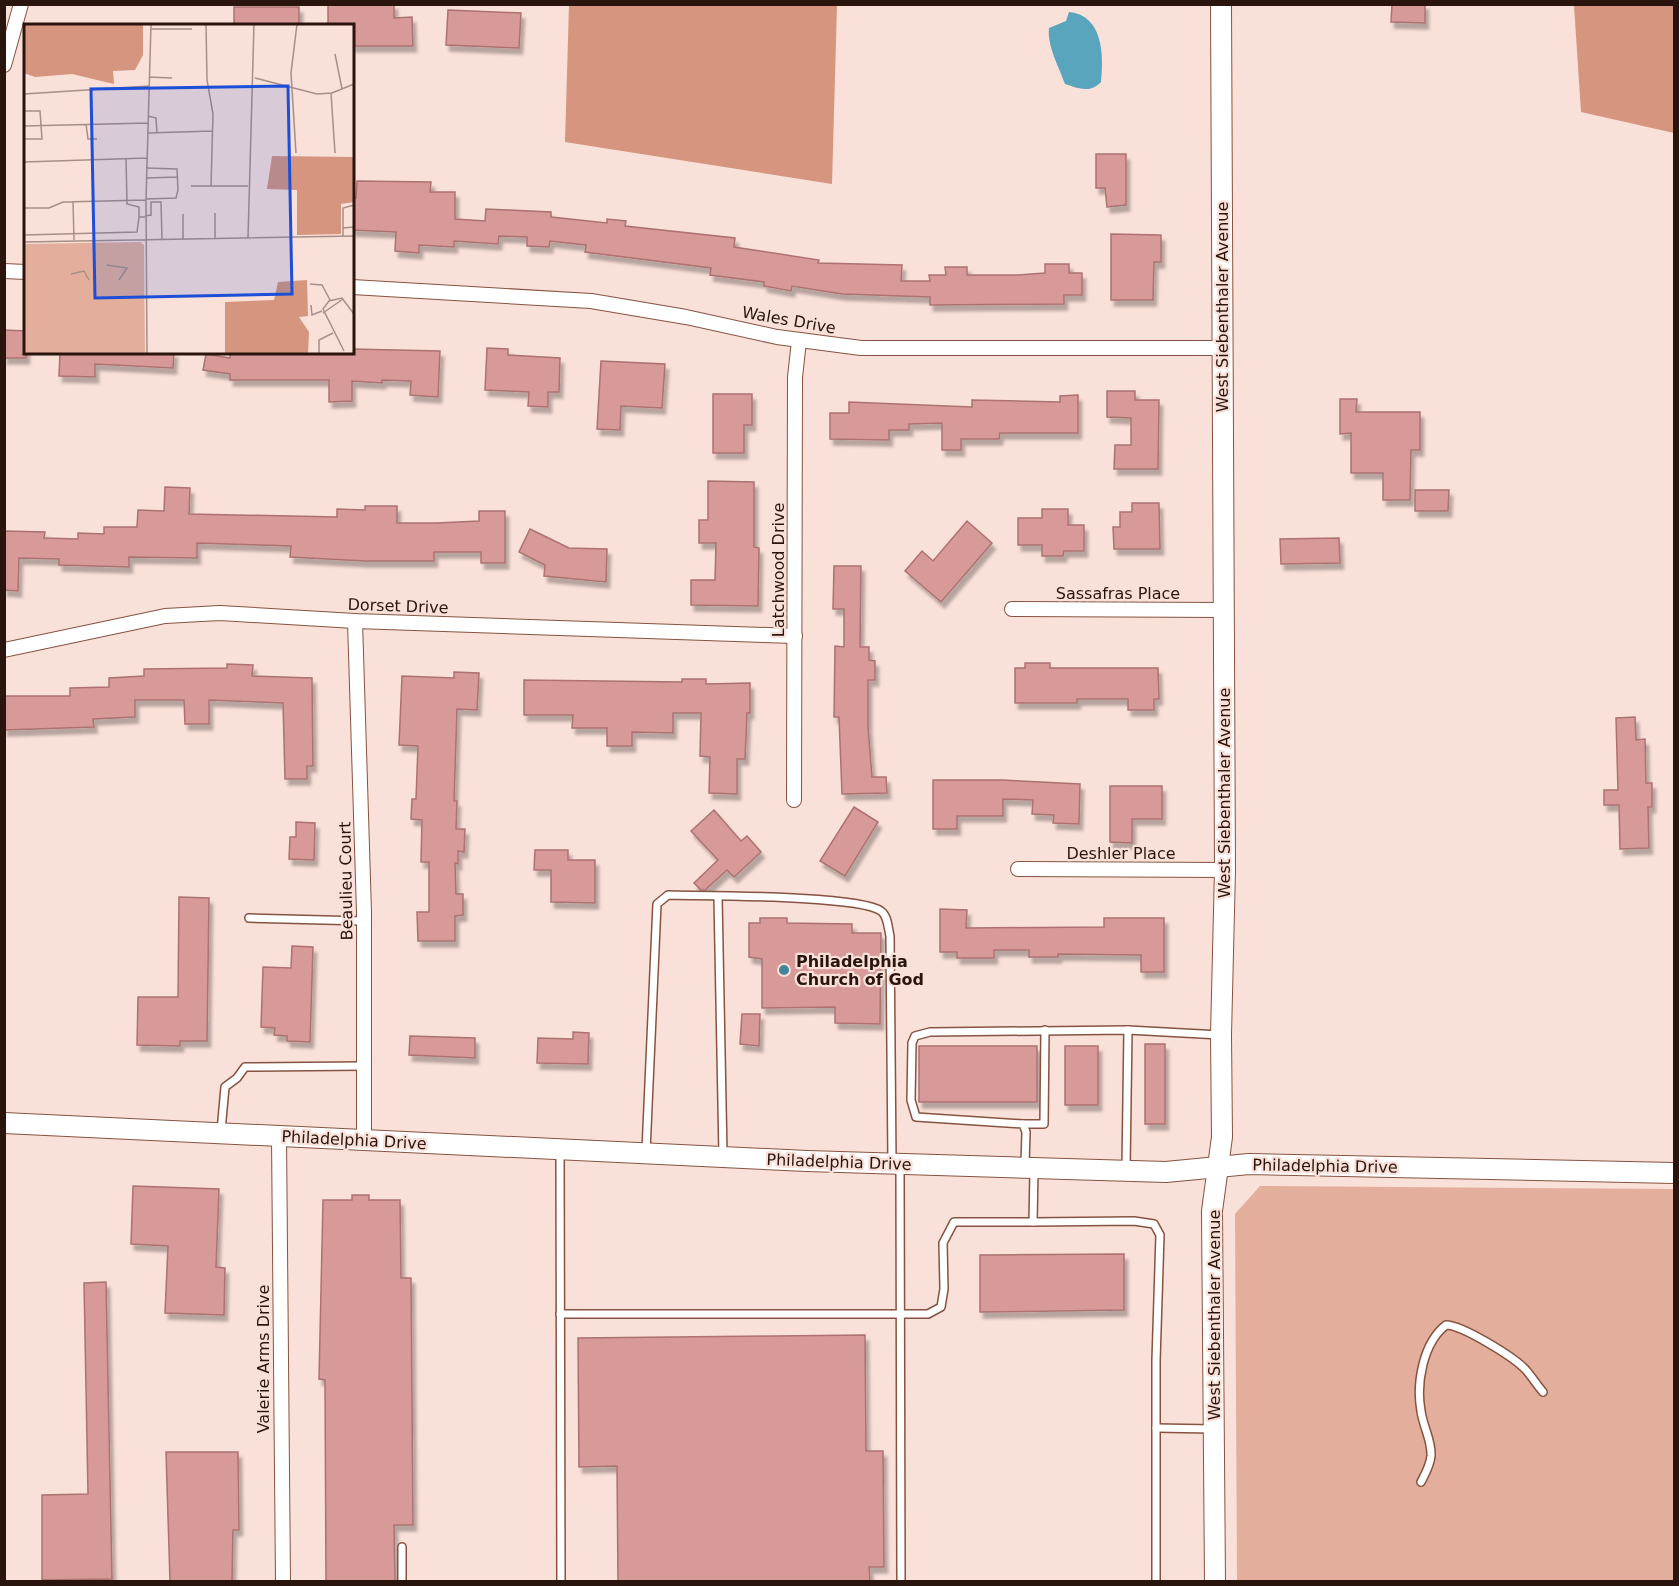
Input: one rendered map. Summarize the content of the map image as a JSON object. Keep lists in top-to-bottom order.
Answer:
{
  "streets": {
    "main road": ["West Siebenthaler Avenue", "Philadelphia Drive"],
    "street": [
      "Wales Drive",
      "Latchwood Drive",
      "Sassafras Place",
      "Dorset Drive",
      "Deshler Place",
      "Beaulieu Court",
      "Valerie Arms Drive"
    ]
  },
  "crossings": [
    ["West Siebenthaler Avenue", "Wales Drive"],
    ["West Siebenthaler Avenue", "Sassafras Place"],
    ["West Siebenthaler Avenue", "Deshler Place"],
    ["West Siebenthaler Avenue", "Philadelphia Drive"],
    ["Wales Drive", "Latchwood Drive"],
    ["Latchwood Drive", "Dorset Drive"],
    ["Dorset Drive", "Beaulieu Court"],
    ["Beaulieu Court", "Philadelphia Drive"],
    ["Philadelphia Drive", "Valerie Arms Drive"]
  ],
  "places": ["Philadelphia Church of God"]
}
